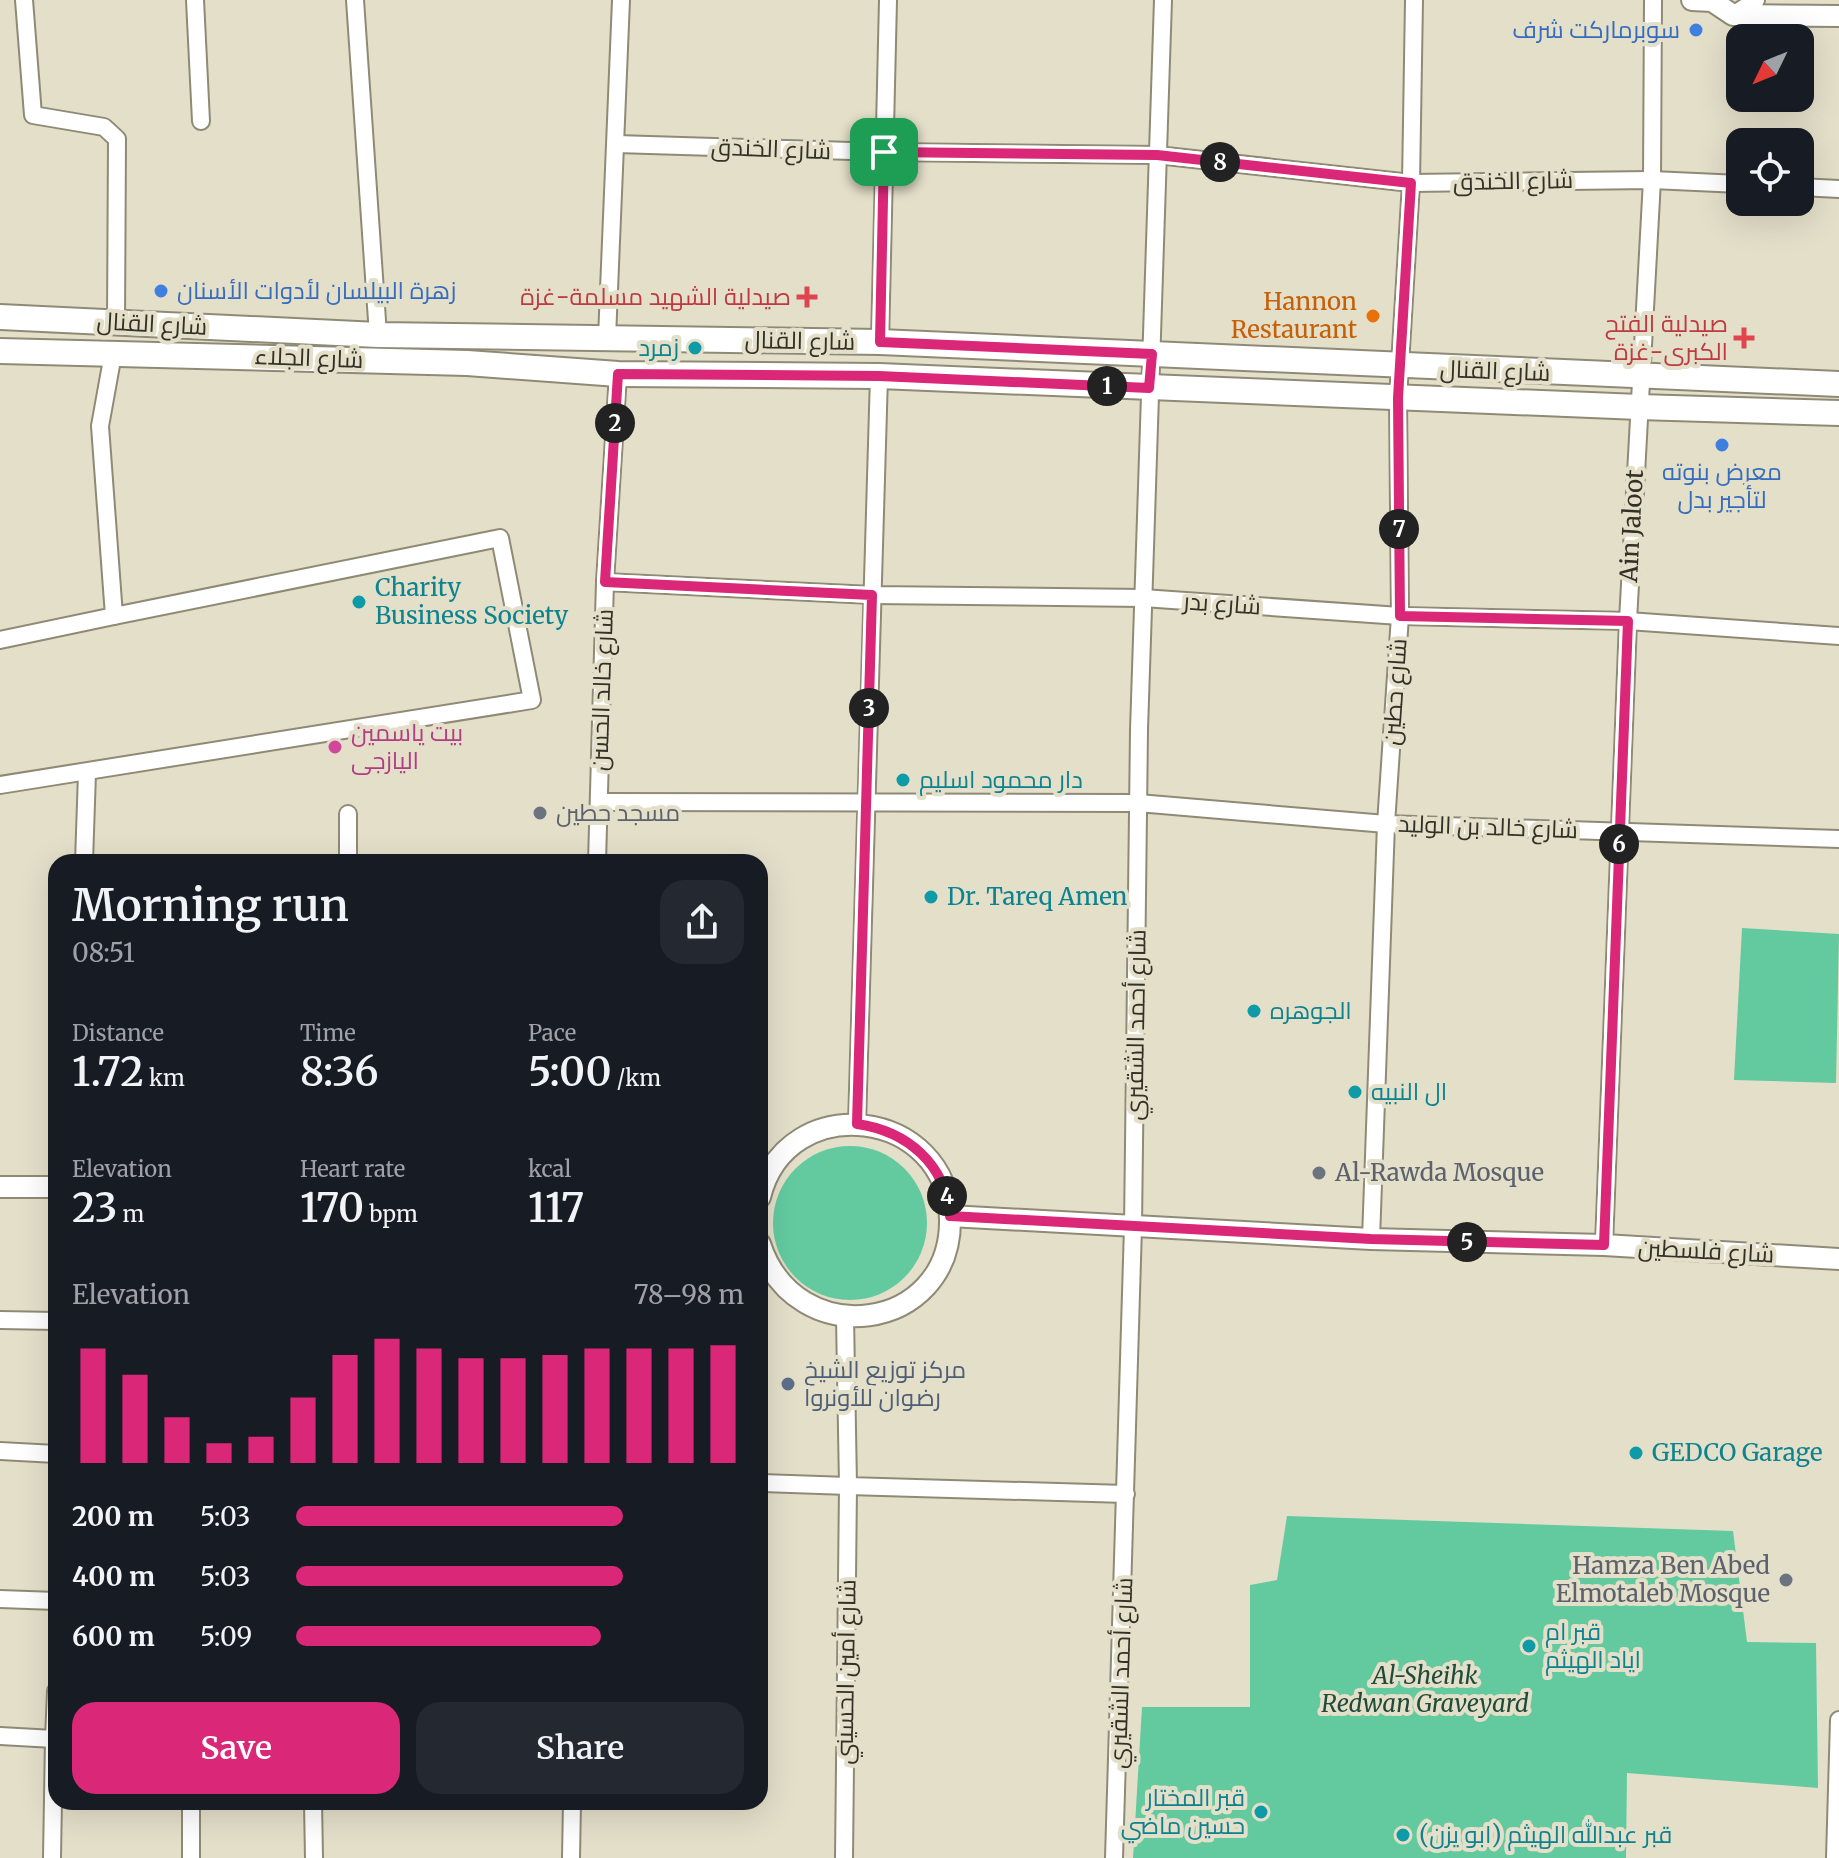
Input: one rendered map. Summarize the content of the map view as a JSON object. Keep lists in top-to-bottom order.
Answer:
{
  "streets": {
    "main road": ["شارع القنال", "شارع الجلاء"],
    "street": [
      "شارع الخندق",
      "Ain Jaloot",
      "شارع بدر",
      "شارع خالد الحسن",
      "شارع حطين",
      "شارع خالد بن الوليد",
      "شارع أحمد الشقيري",
      "شارع فلسطين",
      "شارع أمين الحسيني"
    ]
  },
  "crossings": [
    ["شارع الخندق", "Ain Jaloot"],
    ["شارع الخندق", "شارع حطين"],
    ["شارع الخندق", "شارع أحمد الشقيري"],
    ["شارع القنال", "شارع الجلاء"],
    ["شارع القنال", "Ain Jaloot"],
    ["شارع القنال", "شارع خالد الحسن"],
    ["شارع القنال", "شارع حطين"],
    ["شارع القنال", "شارع أحمد الشقيري"],
    ["شارع الجلاء", "شارع خالد الحسن"],
    ["Ain Jaloot", "شارع بدر"],
    ["Ain Jaloot", "شارع خالد بن الوليد"],
    ["Ain Jaloot", "شارع فلسطين"],
    ["شارع بدر", "شارع خالد الحسن"],
    ["شارع بدر", "شارع حطين"],
    ["شارع بدر", "شارع أحمد الشقيري"],
    ["شارع خالد الحسن", "شارع خالد بن الوليد"],
    ["شارع حطين", "شارع خالد بن الوليد"],
    ["شارع حطين", "شارع فلسطين"],
    ["شارع خالد بن الوليد", "شارع أحمد الشقيري"],
    ["شارع أحمد الشقيري", "شارع فلسطين"]
  ],
  "parks": ["Al-Sheihk Redwan Graveyard"],
  "places": {
    "other": [
      "سوبرماركت شرف",
      "زهرة البيلسان لأدوات الأسنان",
      "Hannon Restaurant",
      "زمرد",
      "معرض بنوته لتأجير بدل",
      "Charity Business Society",
      "بيت ياسمين اليازجى",
      "دار محمود اسليم",
      "مسجد حطين",
      "Dr. Tareq Amen",
      "الجوهره",
      "ال النبيه",
      "Al-Rawda Mosque",
      "مركز توزيع الشيخ رضوان للأونروا",
      "GEDCO Garage",
      "Hamza Ben Abed Elmotaleb Mosque",
      "قبر ام اياد الهيثم",
      "قبر المختار حسين ماضي",
      "قبر عبدالله الهيثم (ابو يزن)"
    ],
    "health": ["صيدلية الشهيد مسلمة-غزة", "صيدلية الفتح الكبرى-غزة"]
  },
  "north": "bottom left",
  "page": {
    "pins": [
      "8",
      "1",
      "2",
      "7",
      "3",
      "6",
      "4",
      "5"
    ],
    "heading": ["Morning run", "08:51"],
    "stats": [
      ["Distance", "1.72 km"],
      ["Time", "8:36"],
      ["Pace", "5:00 /km"],
      ["Elevation", "23 m"],
      ["Heart rate", "170 bpm"],
      ["kcal", "117"]
    ],
    "chart": ["Elevation", "78–98 m"],
    "list": [
      {
        "name": "200 m",
        "note": "5:03"
      },
      {
        "name": "400 m",
        "note": "5:03"
      },
      {
        "name": "600 m",
        "note": "5:09"
      }
    ],
    "buttons": ["Save", "Share"]
  }
}
